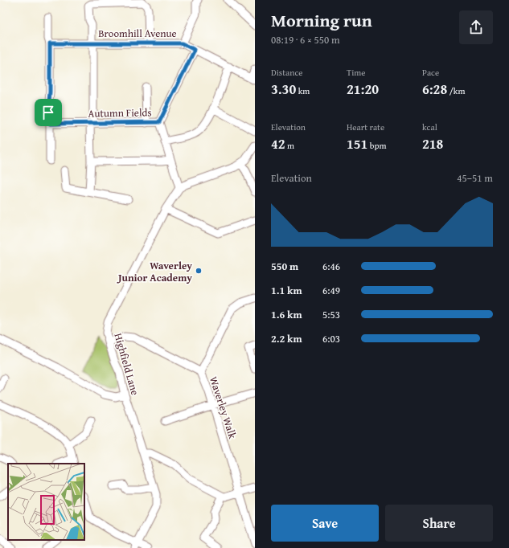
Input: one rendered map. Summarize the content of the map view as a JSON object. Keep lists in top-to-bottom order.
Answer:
{
  "streets": {
    "street": [
      "Broomhill Avenue",
      "Autumn Fields",
      "Highfield Lane",
      "Waverley Walk"
    ]
  },
  "crossings": [
    ["Autumn Fields", "Highfield Lane"],
    ["Highfield Lane", "Waverley Walk"]
  ],
  "places": ["Waverley Junior Academy"],
  "page": {
    "heading": ["Morning run", "08:19 · 6 × 550 m"],
    "stats": [
      ["Distance", "3.30 km"],
      ["Time", "21:20"],
      ["Pace", "6:28 /km"],
      ["Elevation", "42 m"],
      ["Heart rate", "151 bpm"],
      ["kcal", "218"]
    ],
    "chart": ["Elevation", "45–51 m"],
    "list": [
      {
        "name": "550 m",
        "note": "6:46"
      },
      {
        "name": "1.1 km",
        "note": "6:49"
      },
      {
        "name": "1.6 km",
        "note": "5:53"
      },
      {
        "name": "2.2 km",
        "note": "6:03"
      }
    ],
    "buttons": ["Save", "Share"]
  }
}
